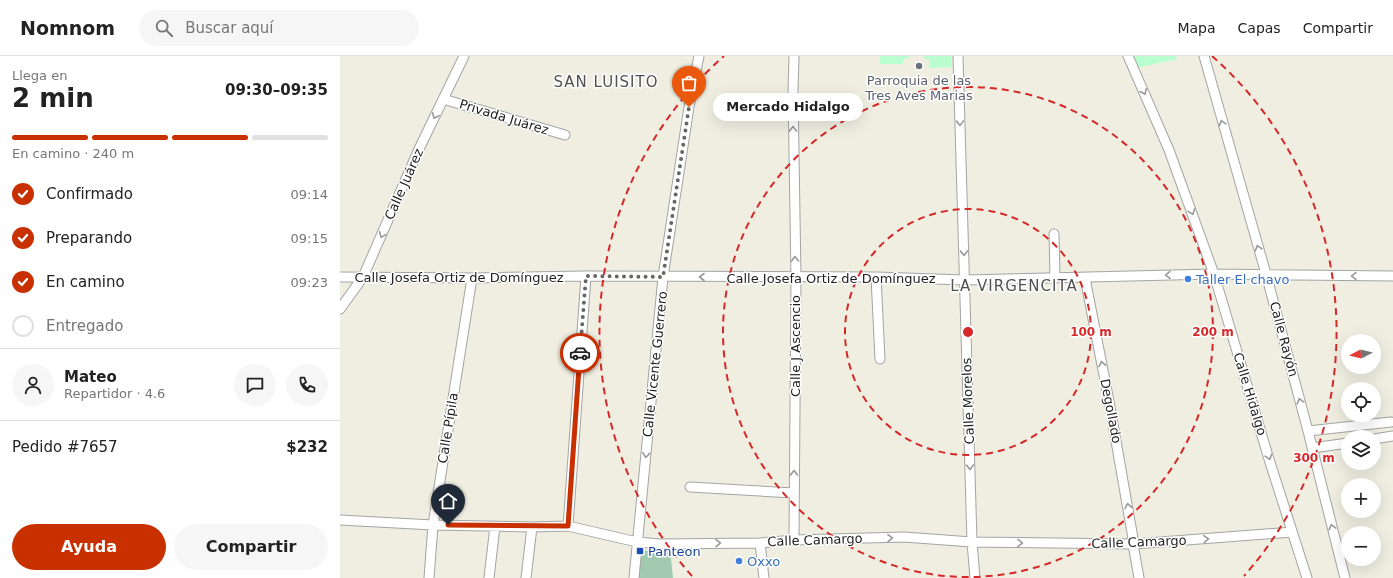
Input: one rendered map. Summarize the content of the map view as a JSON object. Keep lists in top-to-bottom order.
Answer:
{
  "streets": {
    "street": [
      "Privada Juárez",
      "Calle Juárez",
      "Calle Josefa Ortiz de Domínguez",
      "Calle Rayón",
      "Calle J Ascencio",
      "Calle Vicente Guerrero",
      "Calle Hidalgo",
      "Calle Morelos",
      "Degollado",
      "Calle Pípila",
      "Calle Camargo"
    ]
  },
  "crossings": [
    ["Privada Juárez", "Calle Juárez"],
    ["Calle Juárez", "Calle Josefa Ortiz de Domínguez"],
    ["Calle Josefa Ortiz de Domínguez", "Calle Rayón"],
    ["Calle Josefa Ortiz de Domínguez", "Calle J Ascencio"],
    ["Calle Josefa Ortiz de Domínguez", "Calle Vicente Guerrero"],
    ["Calle Josefa Ortiz de Domínguez", "Calle Hidalgo"],
    ["Calle Josefa Ortiz de Domínguez", "Calle Morelos"],
    ["Calle Josefa Ortiz de Domínguez", "Degollado"],
    ["Calle Josefa Ortiz de Domínguez", "Calle Pípila"],
    ["Calle J Ascencio", "Calle Camargo"],
    ["Calle Vicente Guerrero", "Calle Camargo"],
    ["Calle Hidalgo", "Calle Camargo"],
    ["Calle Morelos", "Calle Camargo"],
    ["Degollado", "Calle Camargo"],
    ["Calle Pípila", "Calle Camargo"]
  ],
  "one_way": [
    "Calle Juárez",
    "Calle Josefa Ortiz de Domínguez",
    "Calle Rayón",
    "Calle J Ascencio",
    "Calle Hidalgo",
    "Calle Morelos",
    "Degollado",
    "Calle Camargo"
  ],
  "districts": ["SAN LUISITO", "LA VIRGENCITA"],
  "places": {
    "other": [
      "Parroquia de las Tres Aves Marias",
      "Mercado Hidalgo",
      "Taller El chavo",
      "Oxxo"
    ],
    "transit": ["Panteon"]
  },
  "north": "left",
  "page": {
    "header": "Nomnom",
    "search": "Buscar aquí",
    "nav": ["Mapa", "Capas", "Compartir"],
    "heading": ["2 min", "Llega en", "09:30–09:35"],
    "panel": [
      "Mateo",
      "Repartidor · 4.6",
      "Pedido #7657",
      "$232"
    ],
    "bubble": "Mercado Hidalgo",
    "bar": "En camino · 240 m",
    "list": [
      ["Confirmado", "09:14"],
      ["Preparando", "09:15"],
      ["En camino", "09:23"],
      "Entregado"
    ],
    "map_buttons": ["+", "−"],
    "buttons": ["Ayuda", "Compartir"]
  },
  "rings": ["100 m", "200 m", "300 m"]
}
